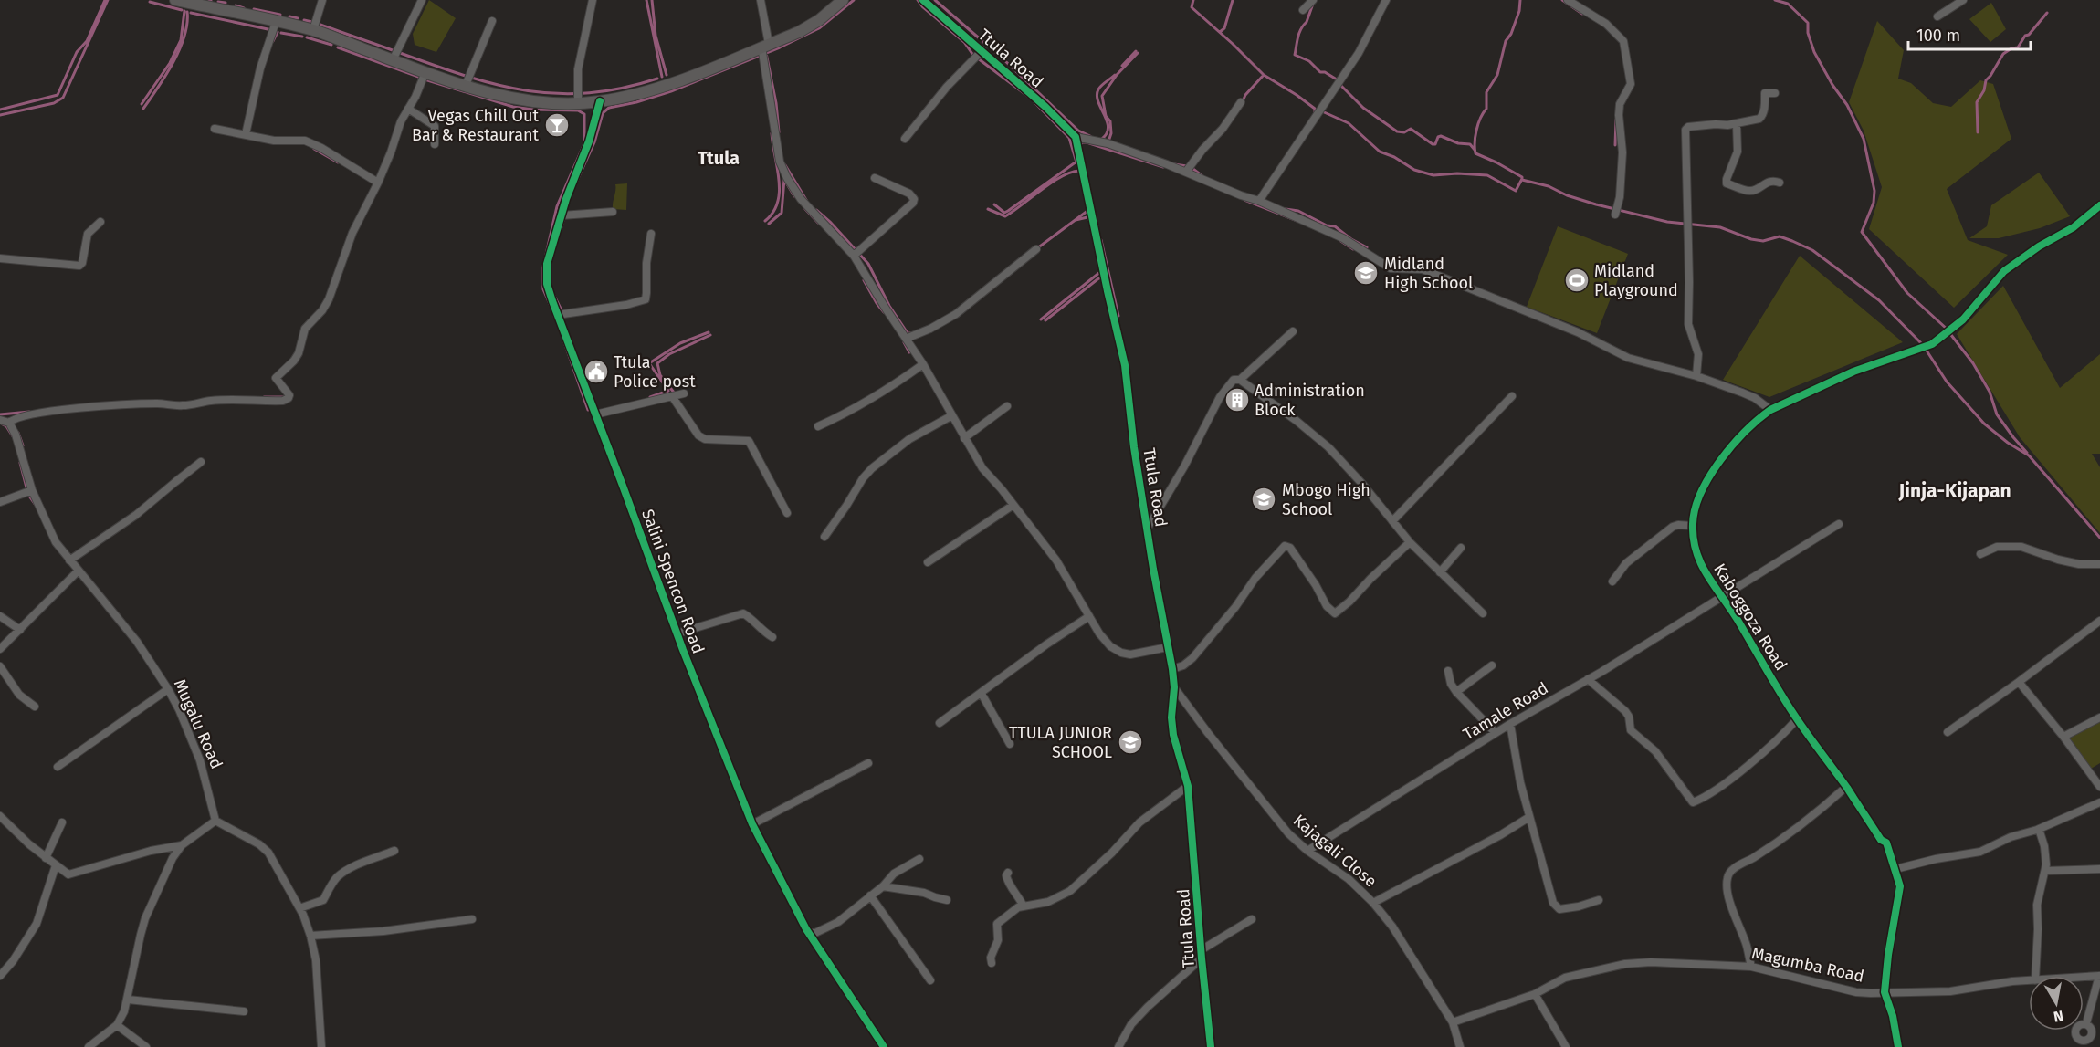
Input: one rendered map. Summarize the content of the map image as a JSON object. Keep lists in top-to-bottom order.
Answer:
{
  "streets": {
    "street": [
      "Ttula Road",
      "Salini Spencon Road",
      "Kaboggoza Road",
      "Tamale Road",
      "Mugalu Road",
      "Kajagali Close",
      "Magumba Road"
    ]
  },
  "crossings": [
    ["Ttula Road", "Kajagali Close"],
    ["Kaboggoza Road", "Tamale Road"],
    ["Kaboggoza Road", "Magumba Road"],
    ["Tamale Road", "Kajagali Close"],
    ["Kajagali Close", "Magumba Road"]
  ],
  "districts": ["Ttula", "Jinja-Kijapan"],
  "places": {
    "bar": ["Vegas Chill Out Bar & Restaurant"],
    "school or university": ["Midland High School", "Mbogo High School", "TTULA JUNIOR SCHOOL"],
    "sports": ["Midland Playground"],
    "public building": ["Ttula Police post"],
    "building": ["Administration Block"]
  },
  "scale_bar": "100 m",
  "north": "bottom"
}
